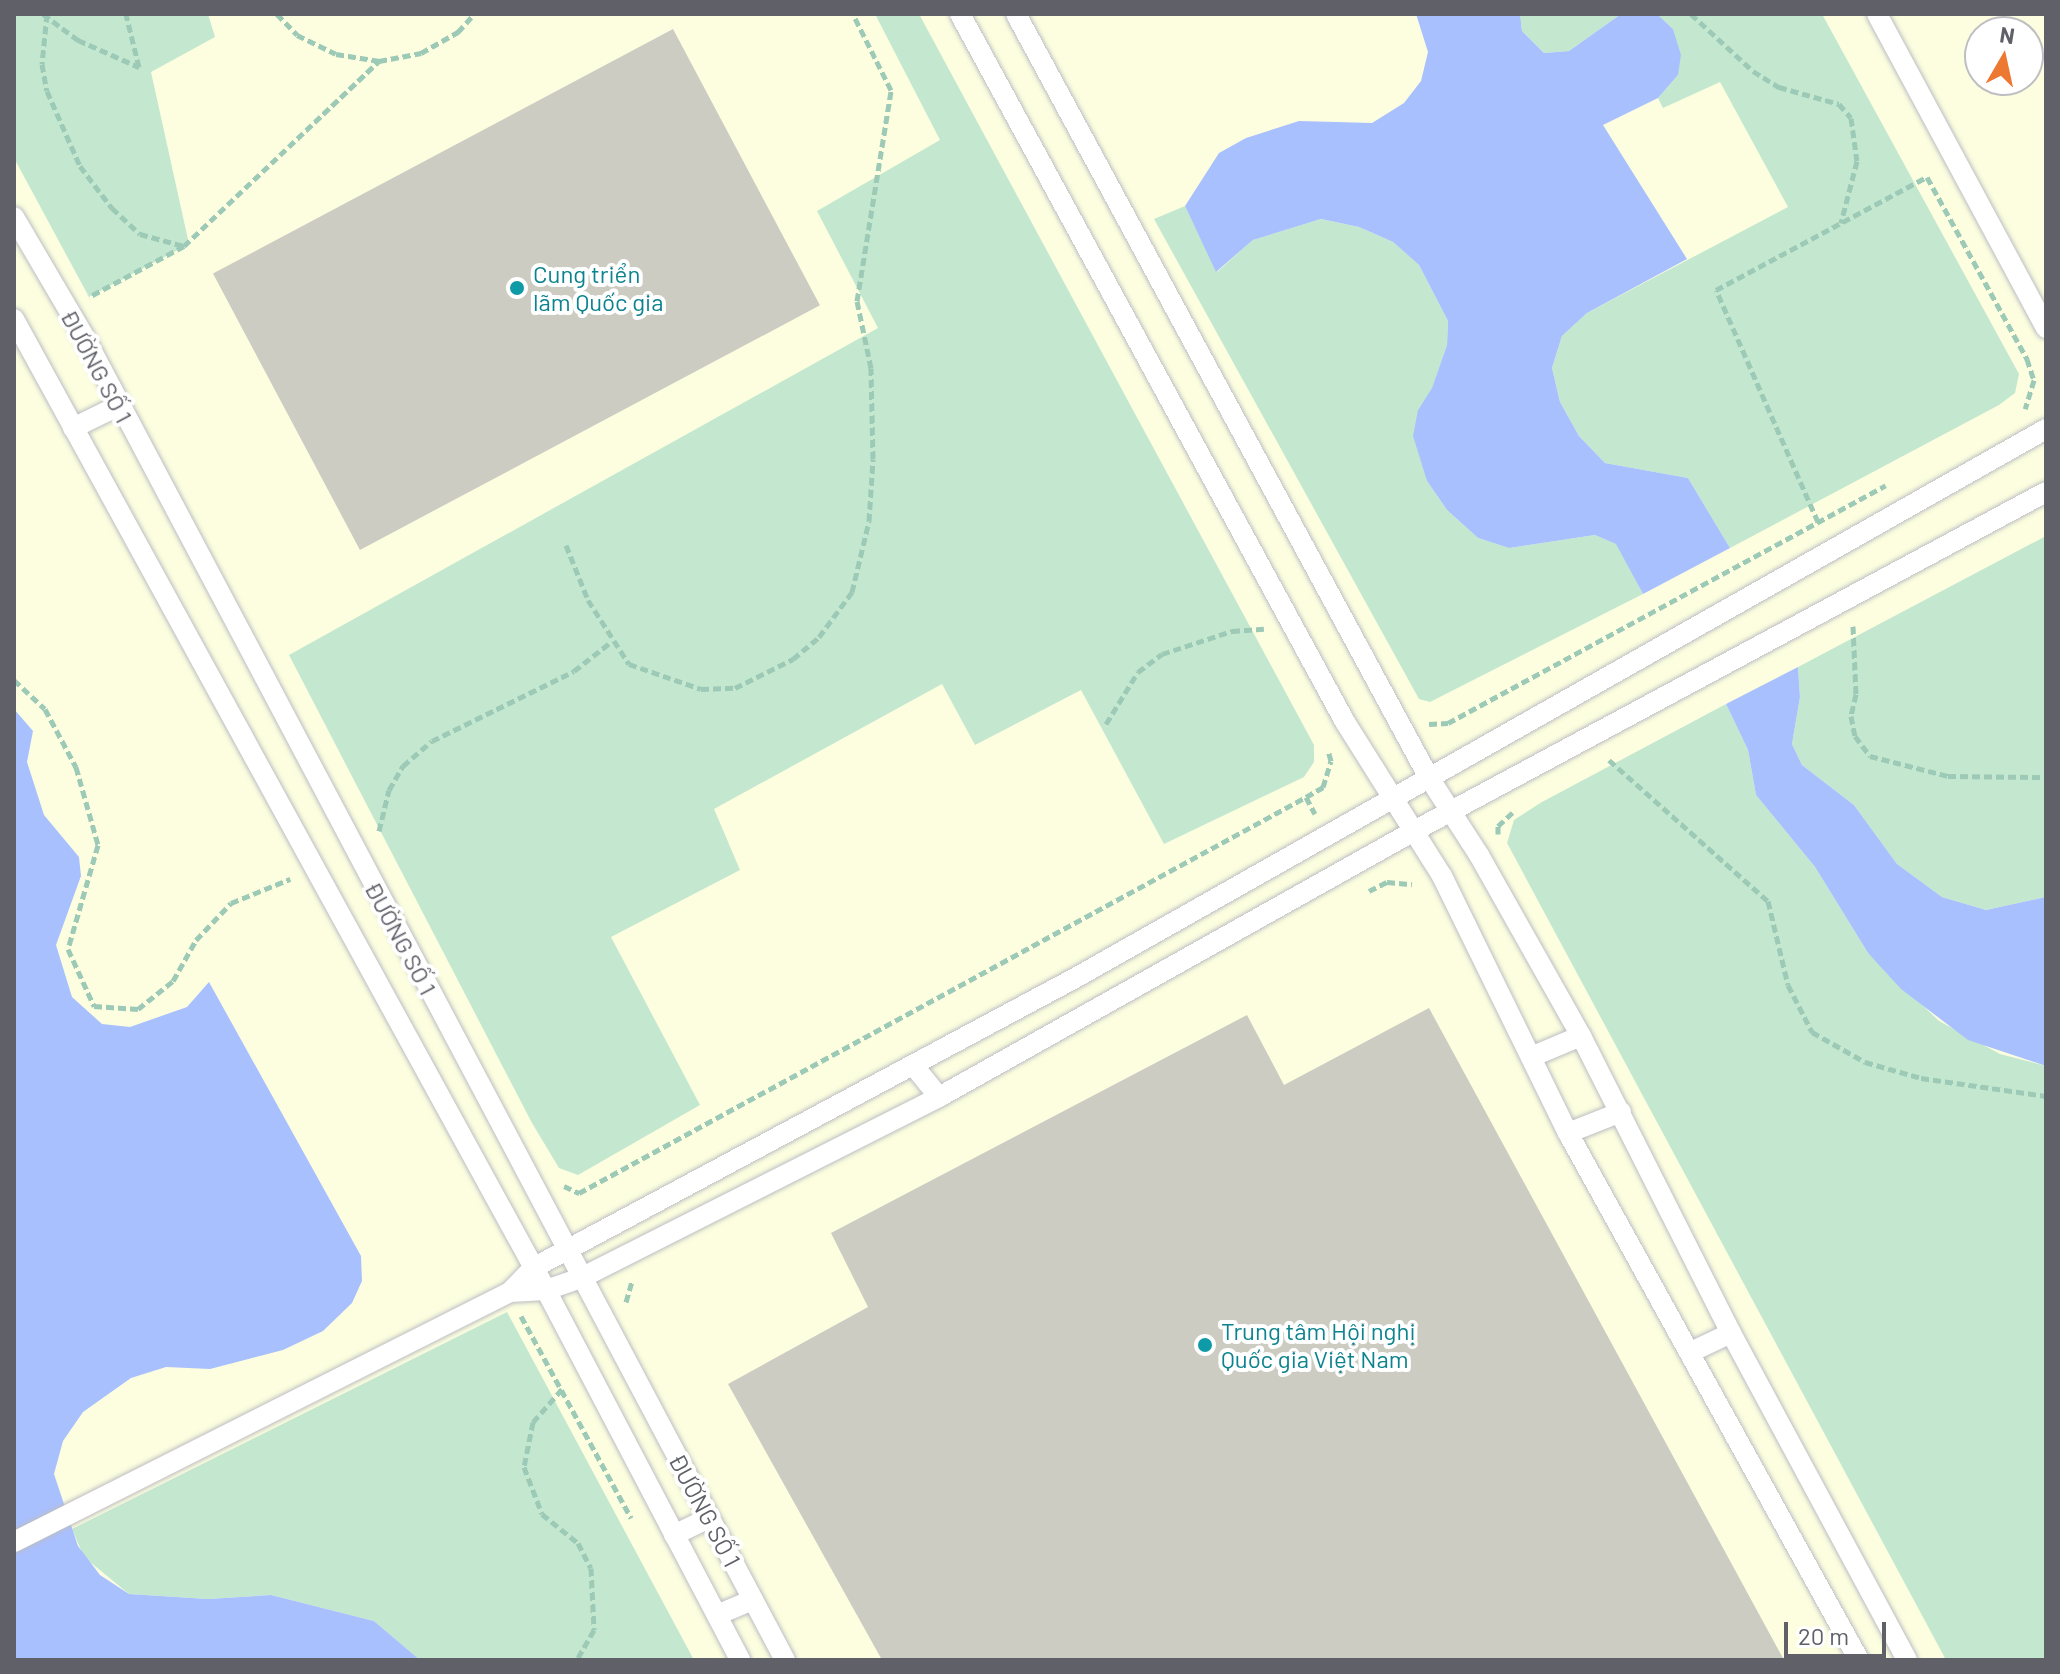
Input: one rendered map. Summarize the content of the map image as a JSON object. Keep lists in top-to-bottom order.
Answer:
{
  "streets": {
    "lane": ["ĐƯỜNG SỐ 1"]
  },
  "places": ["Cung triển lãm Quốc gia", "Trung tâm Hội nghị Quốc gia Việt Nam"],
  "scale_bar": "20 m",
  "north": "top"
}
